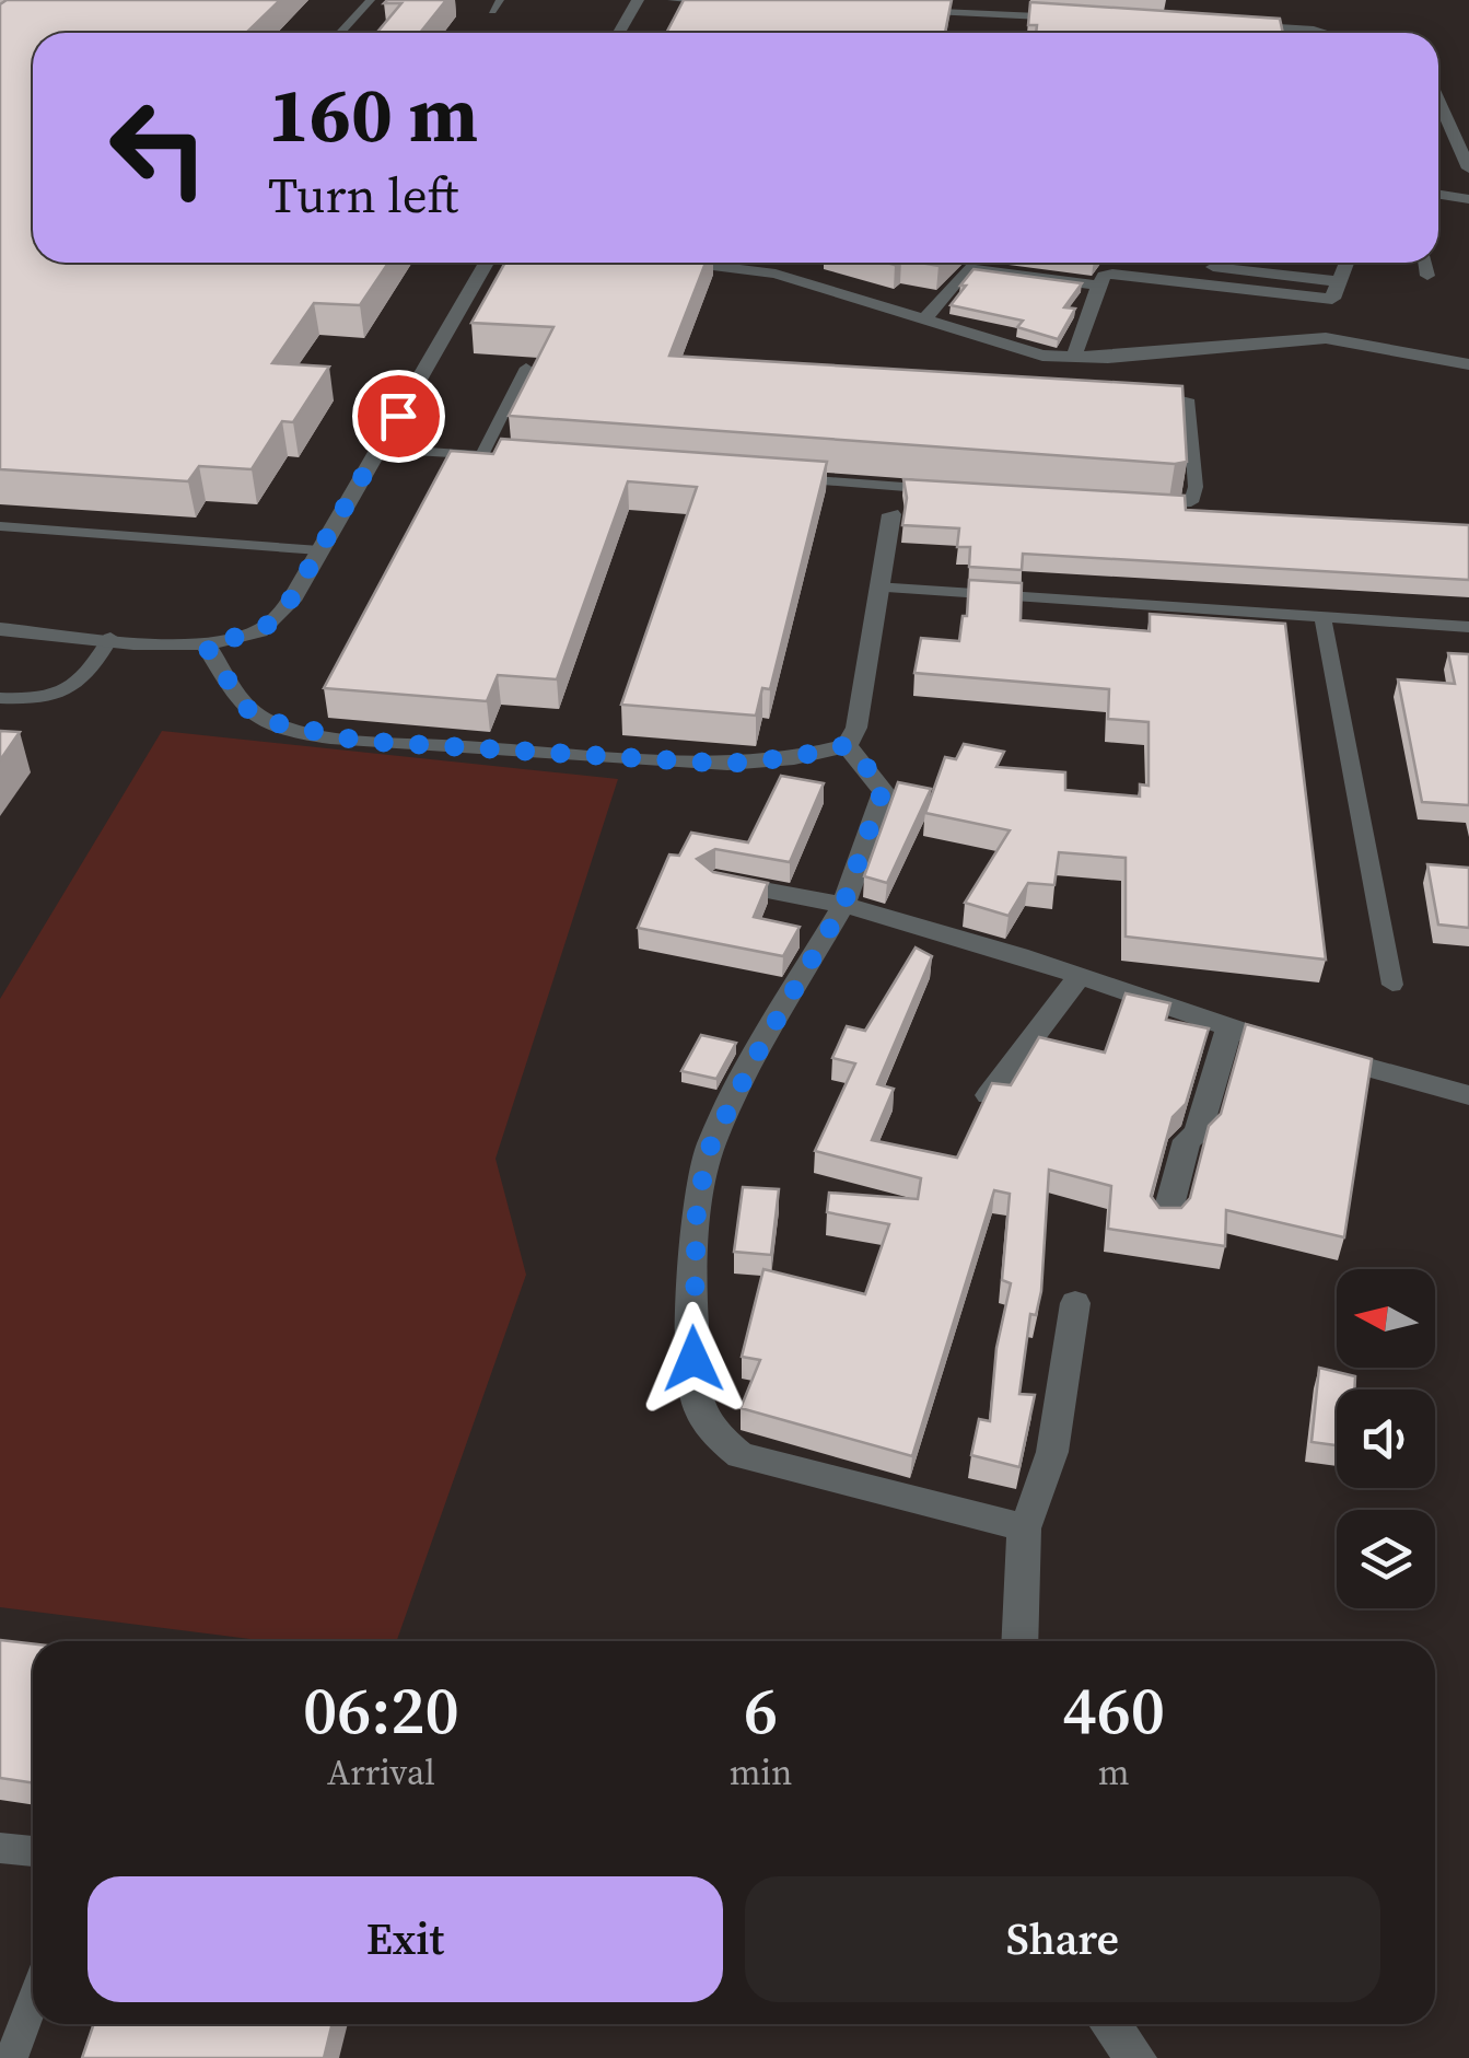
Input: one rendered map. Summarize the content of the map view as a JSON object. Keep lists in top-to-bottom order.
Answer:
{
  "north": "left",
  "page": {
    "turn": ["160 m", "Turn left"],
    "eta": [
      "06:20",
      "Arrival",
      "6",
      "min",
      "460",
      "m"
    ],
    "buttons": ["Exit", "Share"]
  }
}
